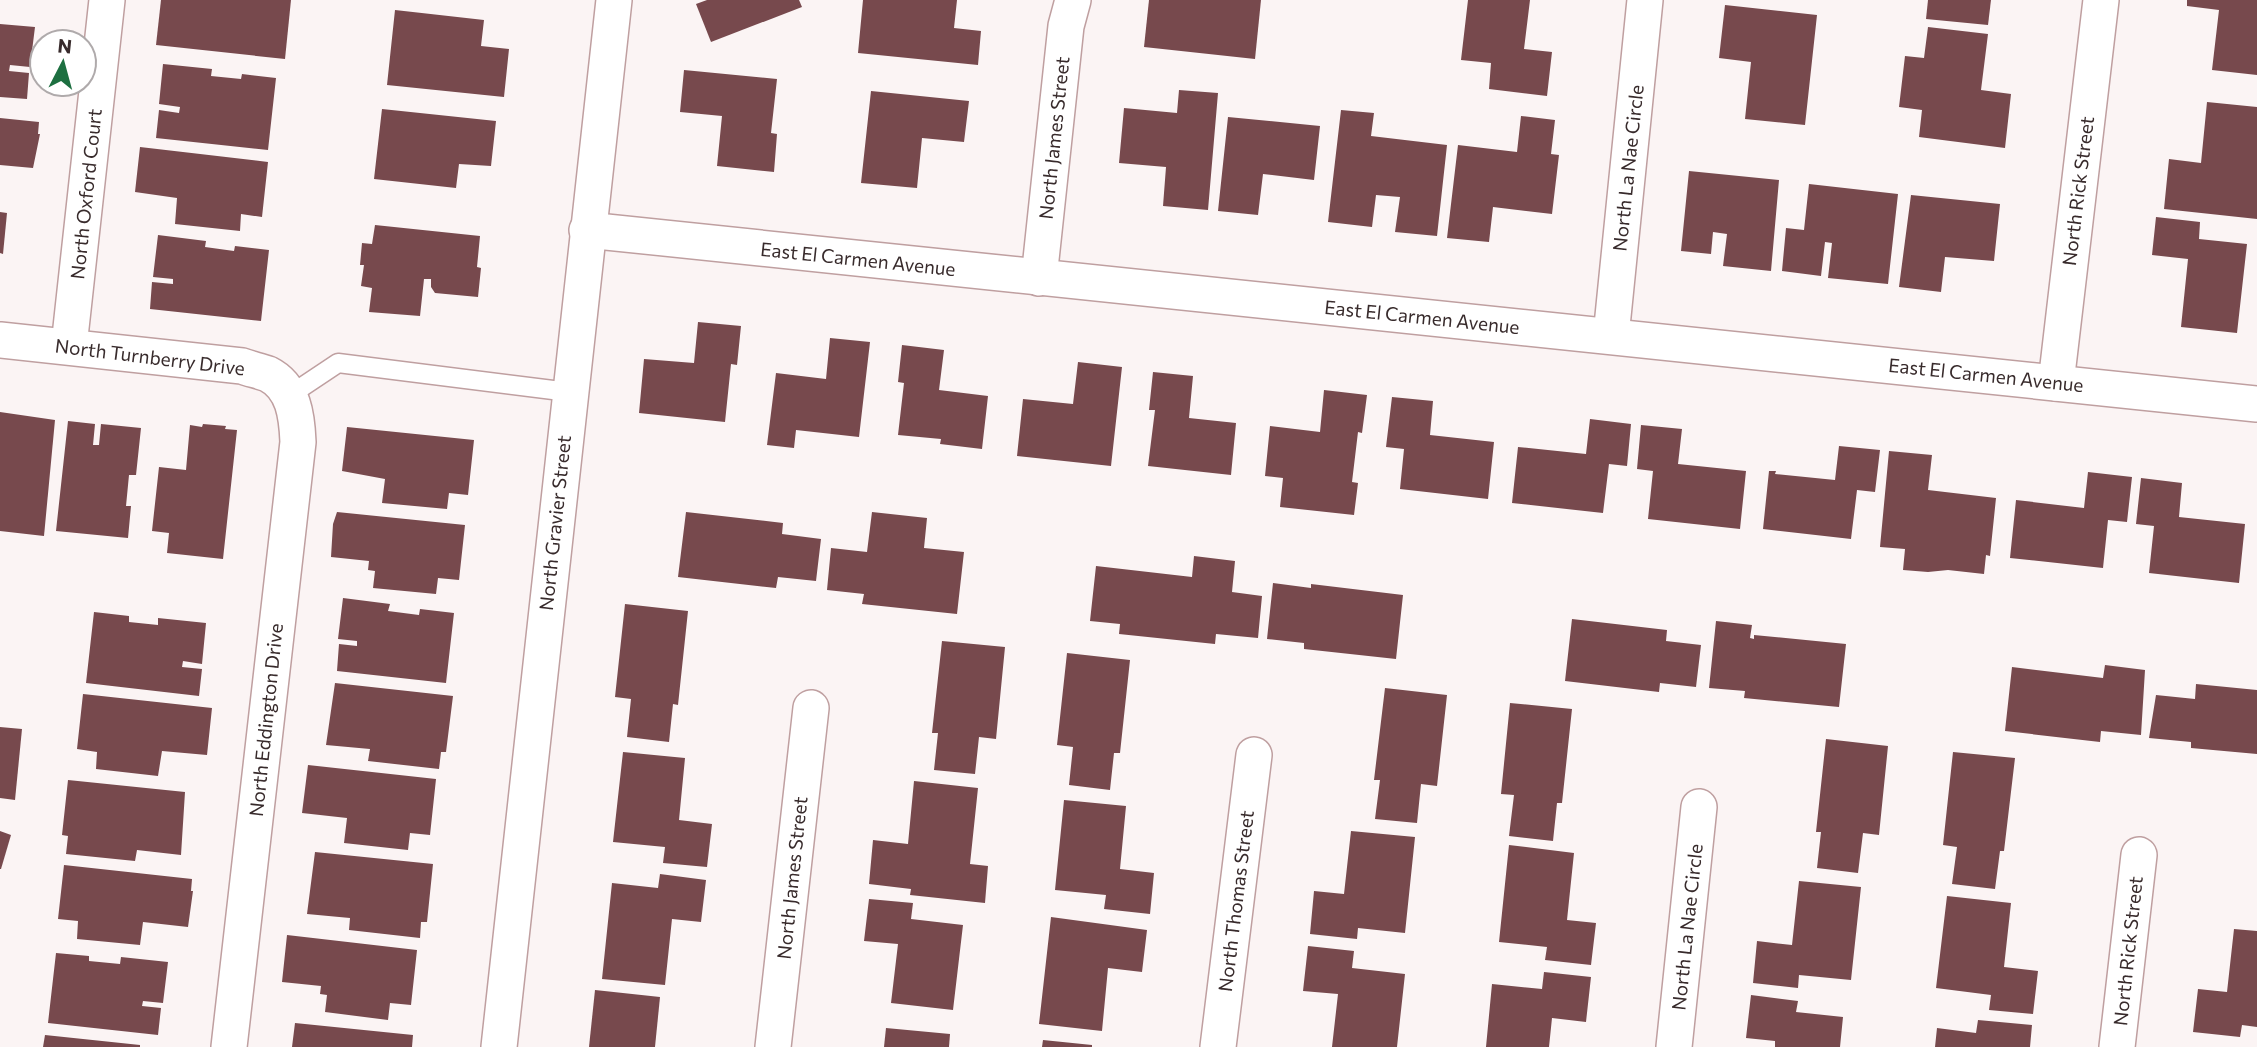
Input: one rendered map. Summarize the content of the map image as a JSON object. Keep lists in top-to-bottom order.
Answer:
{
  "streets": {
    "street": [
      "North James Street",
      "North La Nae Circle",
      "North Rick Street",
      "North Oxford Court",
      "East El Carmen Avenue",
      "North Turnberry Drive",
      "North Gravier Street",
      "North Eddington Drive",
      "North Thomas Street"
    ]
  },
  "crossings": [
    ["North James Street", "East El Carmen Avenue"],
    ["North La Nae Circle", "East El Carmen Avenue"],
    ["North Rick Street", "East El Carmen Avenue"],
    ["North Oxford Court", "North Turnberry Drive"],
    ["East El Carmen Avenue", "North Gravier Street"],
    ["North Turnberry Drive", "North Eddington Drive"]
  ],
  "north": "top"
}
